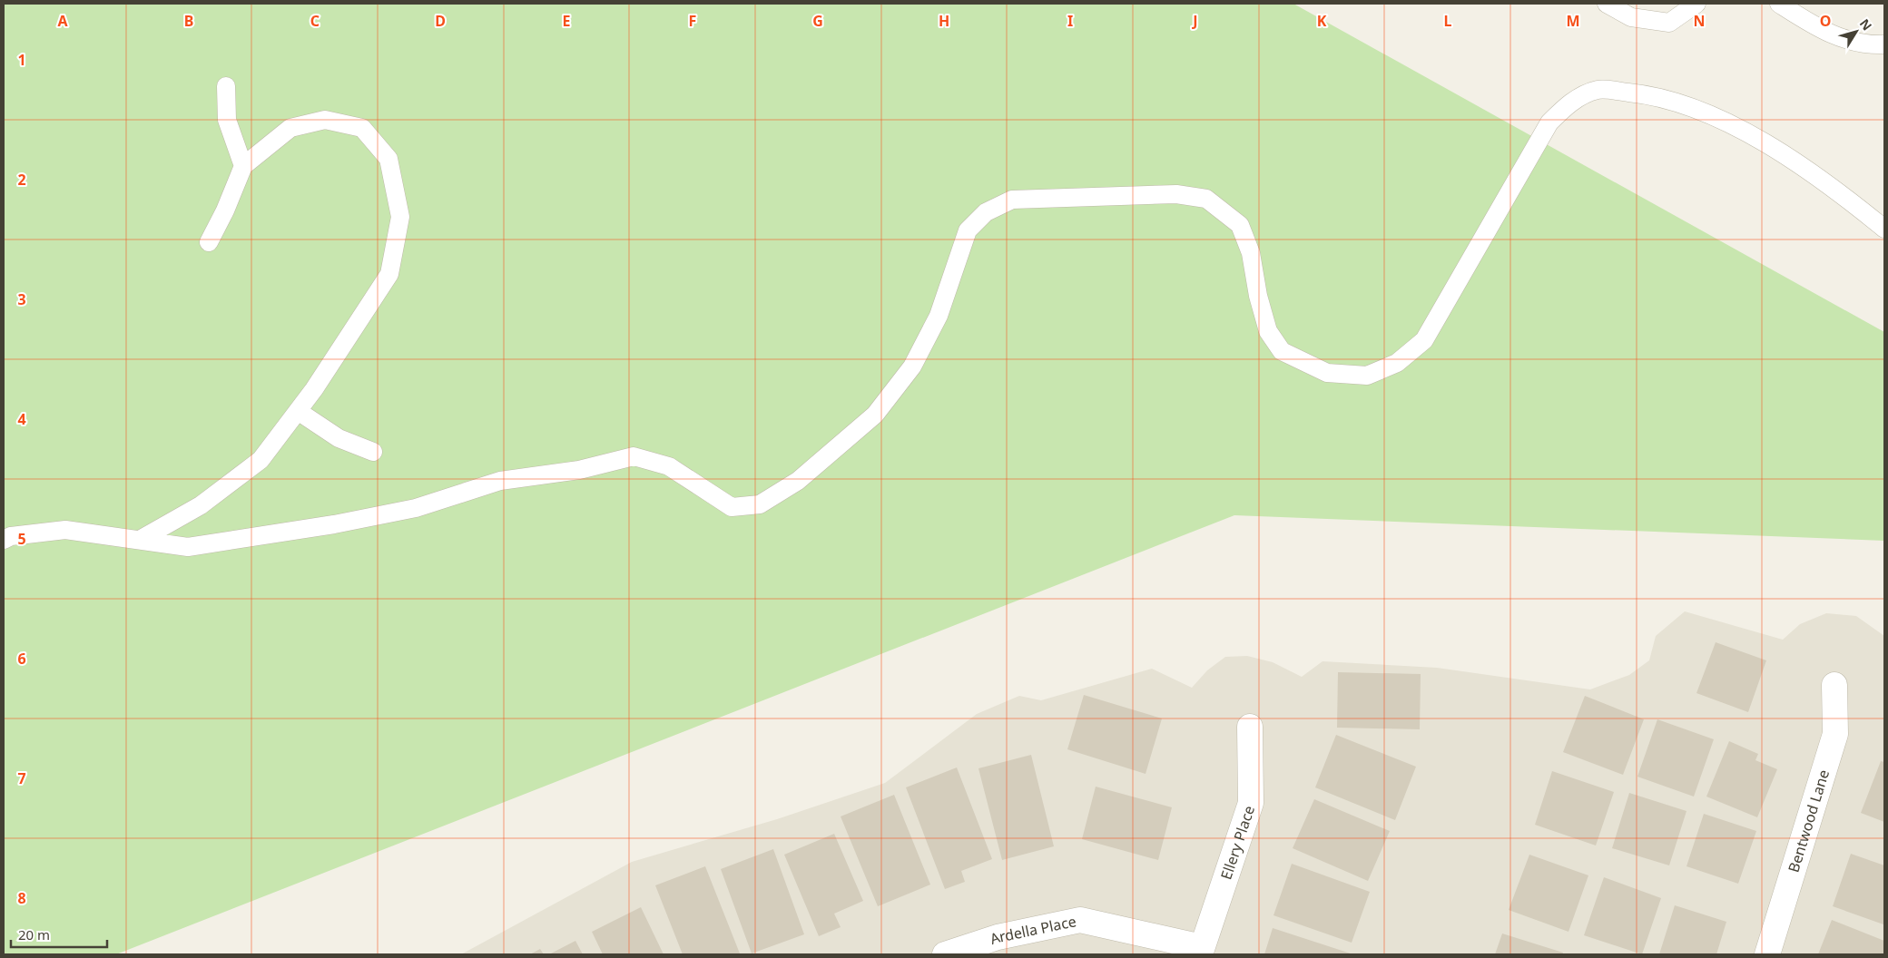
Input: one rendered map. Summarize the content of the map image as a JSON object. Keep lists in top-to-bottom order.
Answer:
{
  "streets": {
    "street": ["Bentwood Lane", "Ellery Place", "Ardella Place"]
  },
  "crossings": [
    ["Ellery Place", "Ardella Place"]
  ],
  "scale_bar": "20 m",
  "north": "top right",
  "grid": {
    "columns": [
      "A",
      "B",
      "C",
      "D",
      "E",
      "F",
      "G",
      "H",
      "I",
      "J",
      "K",
      "L",
      "M",
      "N",
      "O"
    ],
    "rows": [
      "1",
      "2",
      "3",
      "4",
      "5",
      "6",
      "7",
      "8"
    ]
  }
}
